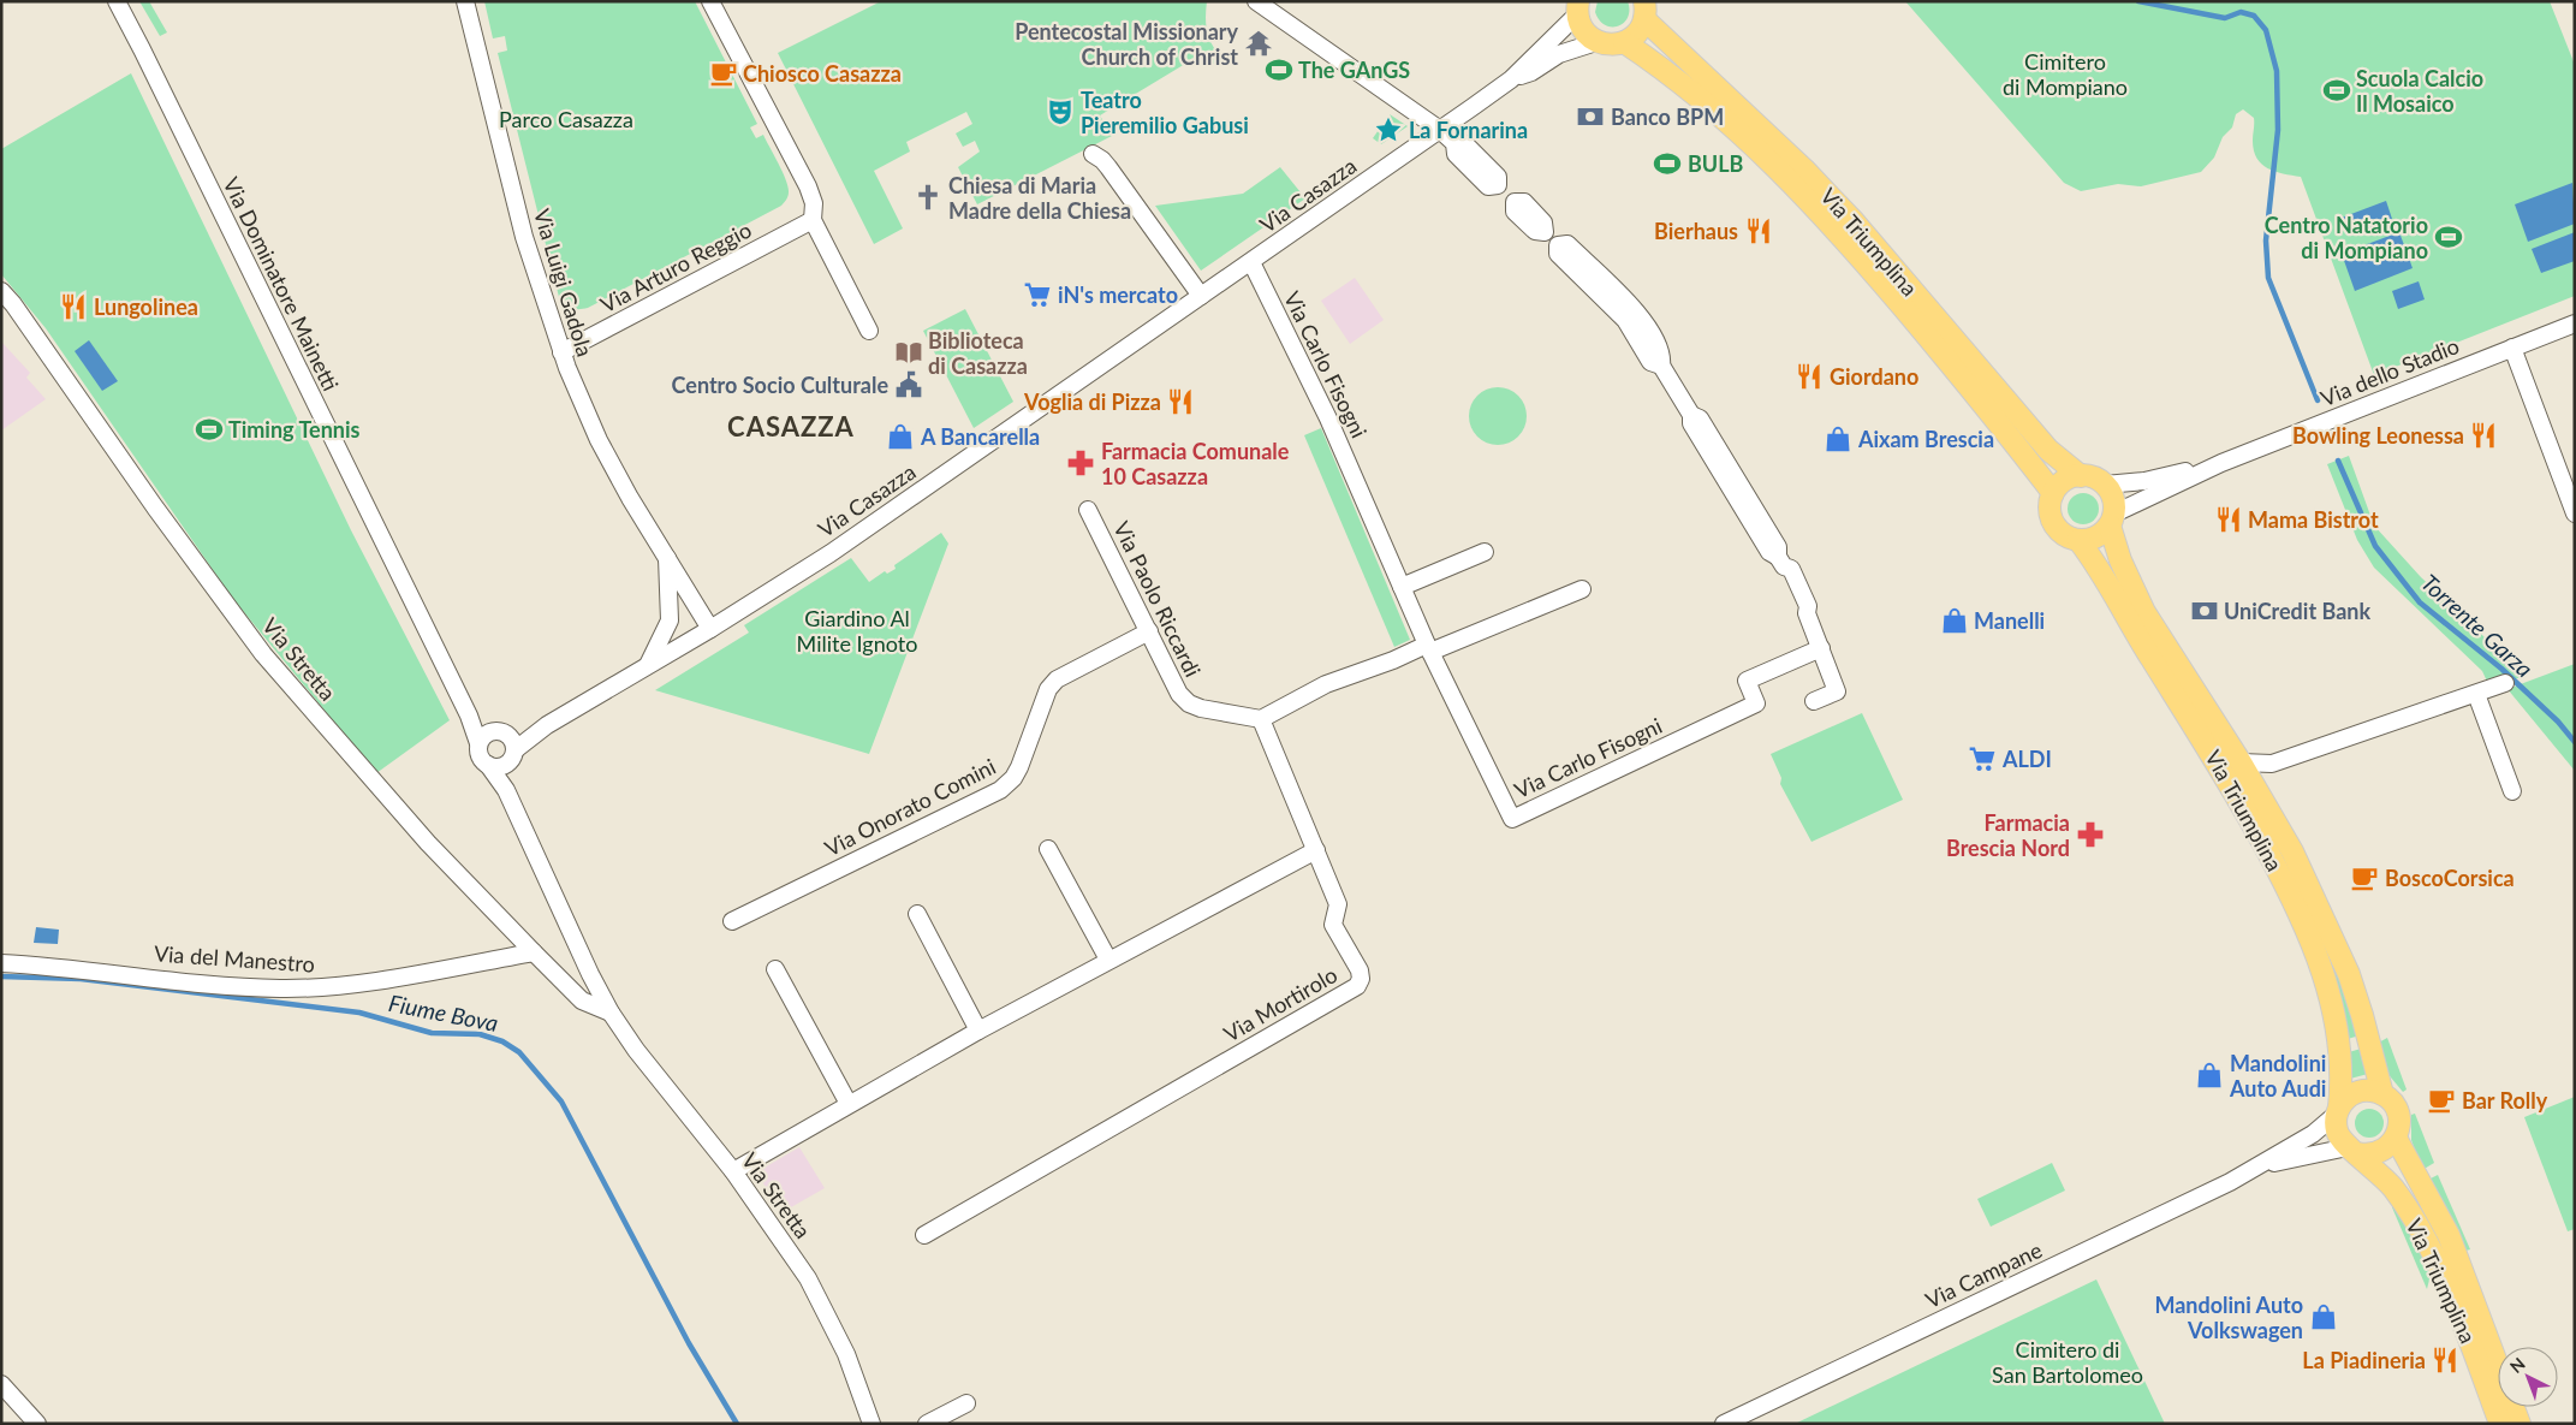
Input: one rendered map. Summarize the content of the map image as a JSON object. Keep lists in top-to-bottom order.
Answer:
{
  "streets": {
    "main road": ["Via Triumplina"],
    "street": [
      "Via Casazza",
      "Via Arturo Reggio",
      "Via Luigi Gadola",
      "Via Dominatore Mainetti",
      "Via Carlo Fisogni",
      "Via dello Stadio",
      "Via Paolo Riccardi",
      "Via Stretta",
      "Via Onorato Comini",
      "Via del Manestro",
      "Via Mortirolo",
      "Via Campane"
    ]
  },
  "crossings": [
    ["Via Casazza", "Via Luigi Gadola"],
    ["Via Casazza", "Via Dominatore Mainetti"],
    ["Via Casazza", "Via Carlo Fisogni"],
    ["Via Casazza", "Via Stretta"],
    ["Via Triumplina", "Via dello Stadio"],
    ["Via Triumplina", "Via Campane"],
    ["Via Arturo Reggio", "Via Luigi Gadola"],
    ["Via Dominatore Mainetti", "Via Stretta"],
    ["Via Paolo Riccardi", "Via Onorato Comini"],
    ["Via Stretta", "Via del Manestro"]
  ],
  "districts": ["CASAZZA"],
  "water": ["Torrente Garza", "Fiume Bova"],
  "parks": [
    "Cimitero di Mompiano",
    "Parco Casazza",
    "Giardino Al Milite Ignoto",
    "Cimitero di San Bartolomeo"
  ],
  "places": {
    "temple": ["Pentecostal Missionary Church of Christ"],
    "sports": [
      "The GAnGS",
      "Scuola Calcio Il Mosaico",
      "BULB",
      "Centro Natatorio di Mompiano",
      "Timing Tennis"
    ],
    "cafe": ["Chiosco Casazza", "BoscoCorsica", "Bar Rolly"],
    "theatre": ["Teatro Pieremilio Gabusi"],
    "bank": ["Banco BPM", "UniCredit Bank"],
    "place": ["La Fornarina"],
    "church": ["Chiesa di Maria Madre della Chiesa"],
    "restaurant": [
      "Bierhaus",
      "Lungolinea",
      "Giordano",
      "Voglia di Pizza",
      "Bowling Leonessa",
      "Mama Bistrot",
      "La Piadineria"
    ],
    "supermarket": ["iN's mercato", "ALDI"],
    "library": ["Biblioteca di Casazza"],
    "public building": ["Centro Socio Culturale"],
    "shop": [
      "A Bancarella",
      "Aixam Brescia",
      "Manelli",
      "Mandolini Auto Audi",
      "Mandolini Auto Volkswagen"
    ],
    "pharmacy": ["Farmacia Comunale 10 Casazza", "Farmacia Brescia Nord"]
  },
  "north": "top left"
}
